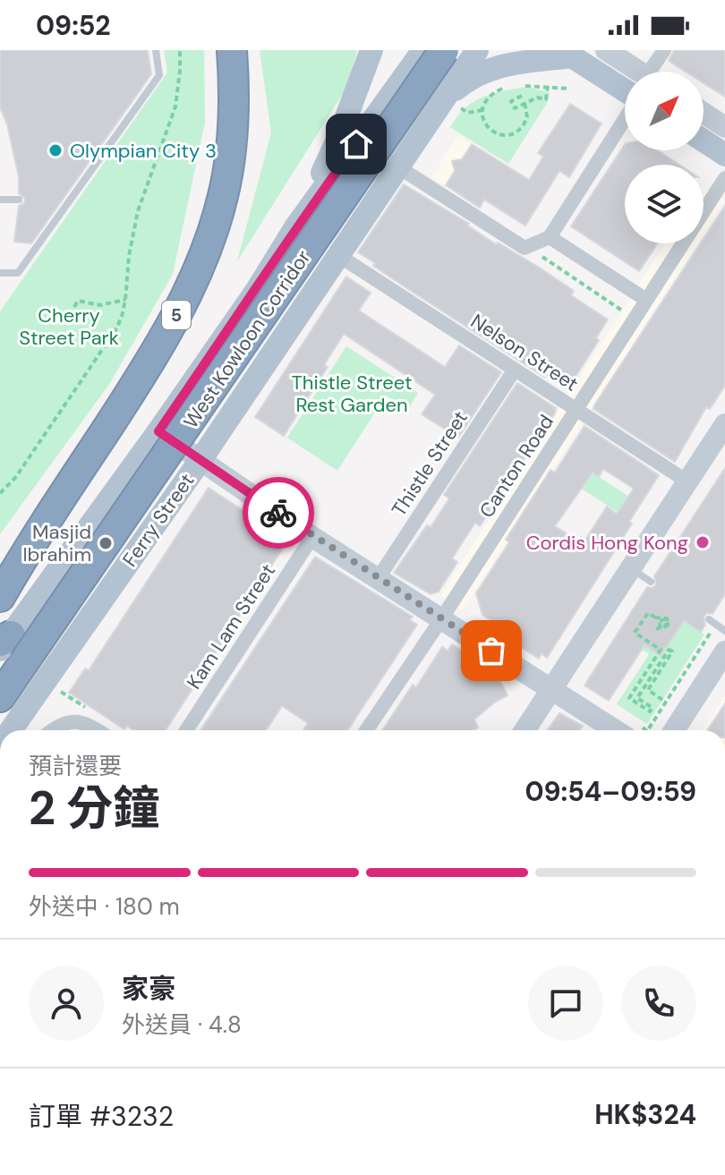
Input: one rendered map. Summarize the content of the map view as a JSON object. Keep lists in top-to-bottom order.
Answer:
{
  "streets": {
    "highway": ["5", "West Kowloon Corridor"],
    "main road": ["Ferry Street"],
    "street": [
      "Nelson Street",
      "Thistle Street",
      "Canton Road",
      "Kam Lam Street"
    ]
  },
  "crossings": [
    ["Nelson Street", "Thistle Street"],
    ["Nelson Street", "Canton Road"],
    ["Nelson Street", "Ferry Street"]
  ],
  "parks": ["Cherry Street Park", "Thistle Street Rest Garden"],
  "places": ["Olympian City 3", "Cordis Hong Kong", "Masjid Ibrahim"],
  "north": "top right",
  "page": {
    "status": "09:52",
    "heading": ["2 分鐘", "預計還要", "09:54–09:59"],
    "panel": [
      "家豪",
      "外送員 · 4.8",
      "訂單 #3232",
      "HK$324"
    ],
    "bar": "外送中 · 180 m"
  }
}
